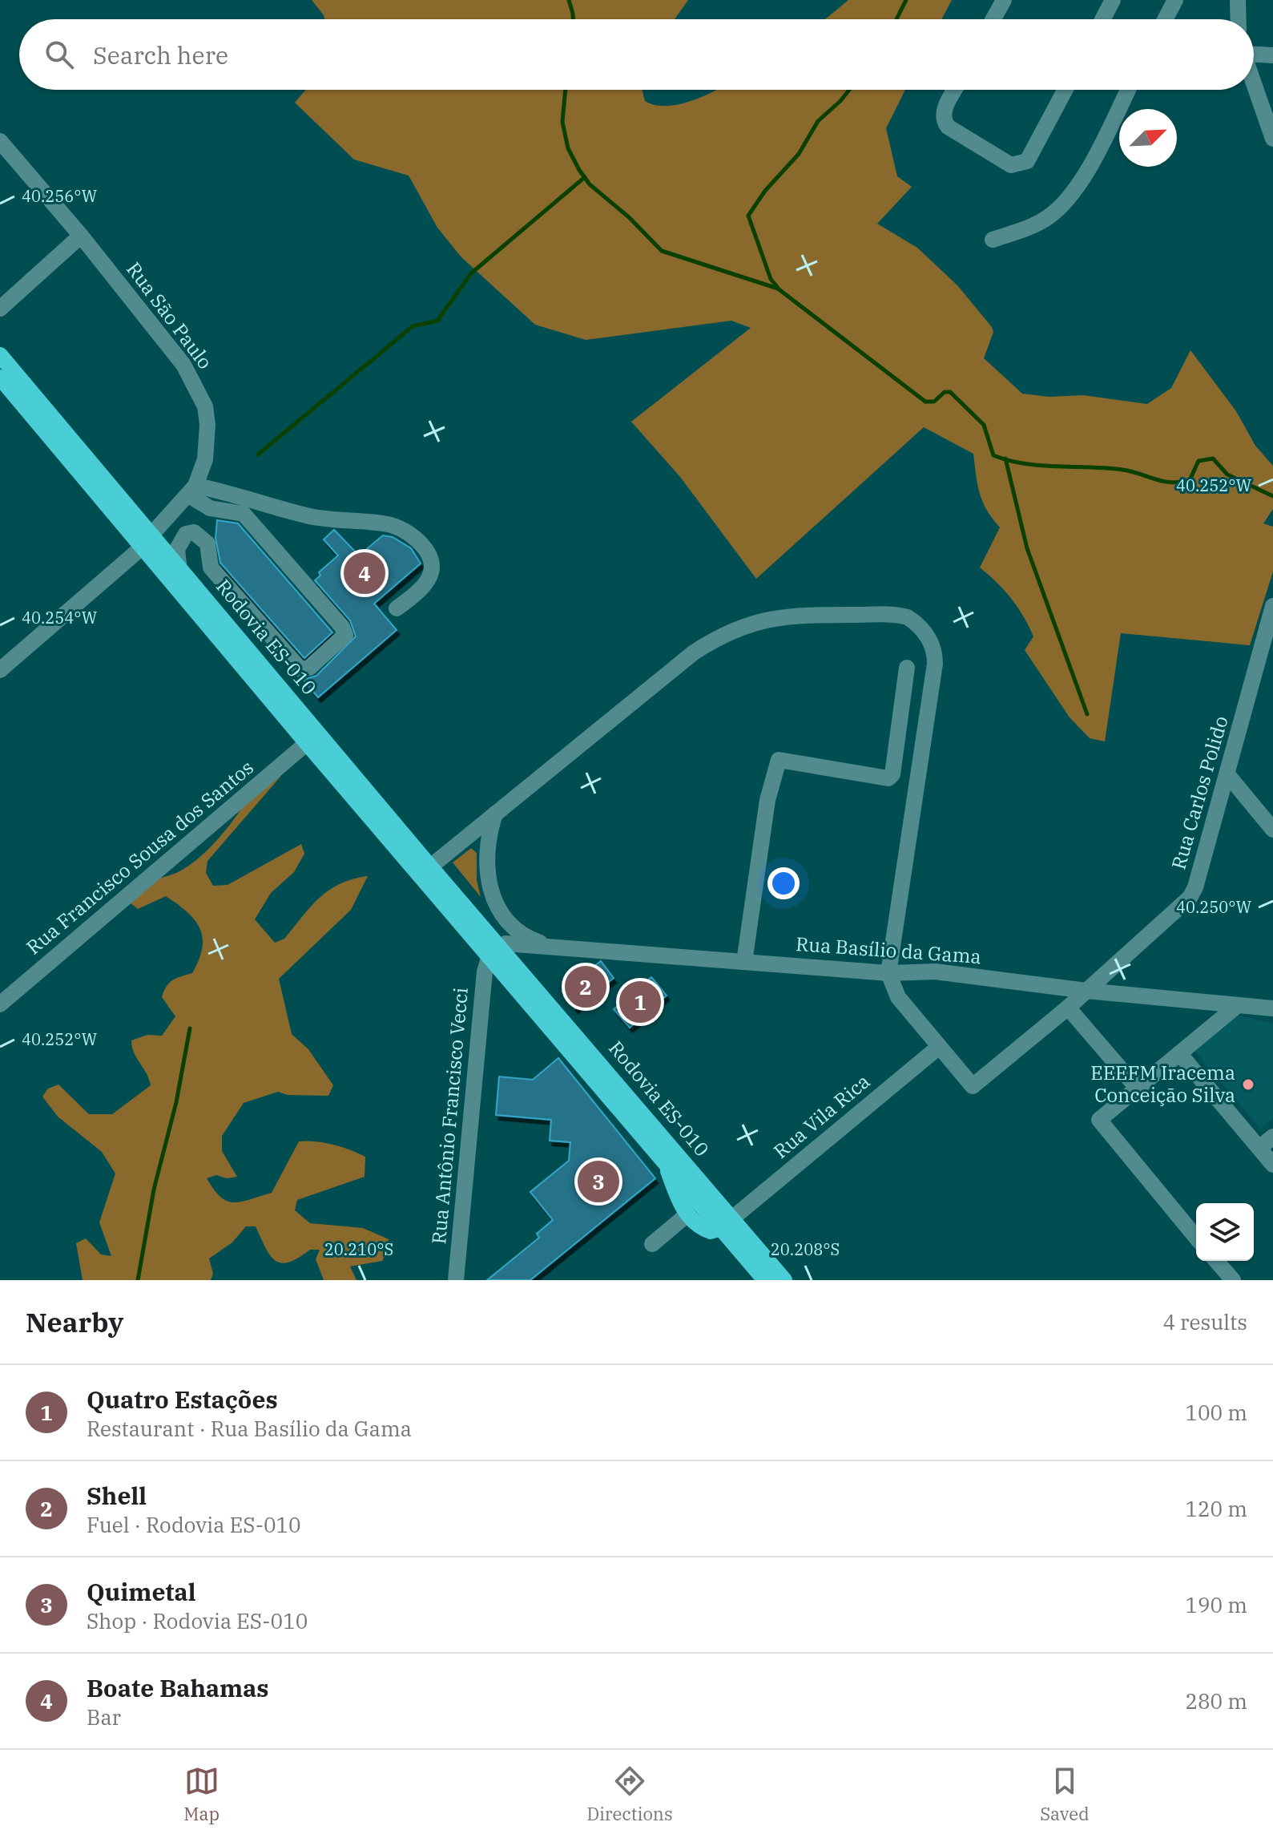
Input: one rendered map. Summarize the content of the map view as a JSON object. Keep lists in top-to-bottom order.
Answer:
{
  "streets": {
    "main road": ["Rodovia ES-010"],
    "street": [
      "Rua São Paulo",
      "Rua Carlos Polido",
      "Rua Francisco Sousa dos Santos",
      "Rua Basílio da Gama",
      "Rua Antônio Francisco Vecci",
      "Rua Vila Rica"
    ]
  },
  "crossings": [
    ["Rua São Paulo", "Rodovia ES-010"],
    ["Rodovia ES-010", "Rua Francisco Sousa dos Santos"],
    ["Rodovia ES-010", "Rua Basílio da Gama"],
    ["Rodovia ES-010", "Rua Antônio Francisco Vecci"],
    ["Rodovia ES-010", "Rua Vila Rica"],
    ["Rua Carlos Polido", "Rua Basílio da Gama"],
    ["Rua Carlos Polido", "Rua Vila Rica"],
    ["Rua Basílio da Gama", "Rua Antônio Francisco Vecci"]
  ],
  "places": ["EEEFM Iracema Conceição Silva"],
  "north": "top right",
  "page": {
    "search": "Search here",
    "pins": [
      "4",
      "2",
      "1",
      "3"
    ],
    "heading": ["Nearby", "4 results"],
    "list": [
      {
        "mark": "1",
        "name": "Quatro Estações",
        "note": "Restaurant · Rua Basílio da Gama",
        "value": "100 m"
      },
      {
        "mark": "2",
        "name": "Shell",
        "note": "Fuel · Rodovia ES-010",
        "value": "120 m"
      },
      {
        "mark": "3",
        "name": "Quimetal",
        "note": "Shop · Rodovia ES-010",
        "value": "190 m"
      },
      {
        "mark": "4",
        "name": "Boate Bahamas",
        "note": "Bar",
        "value": "280 m"
      }
    ],
    "nav": ["Map", "Directions", "Saved"]
  },
  "coordinates": [
    "40.256°W",
    "40.252°W",
    "40.254°W",
    "40.250°W",
    "20.210°S",
    "20.208°S"
  ]
}
